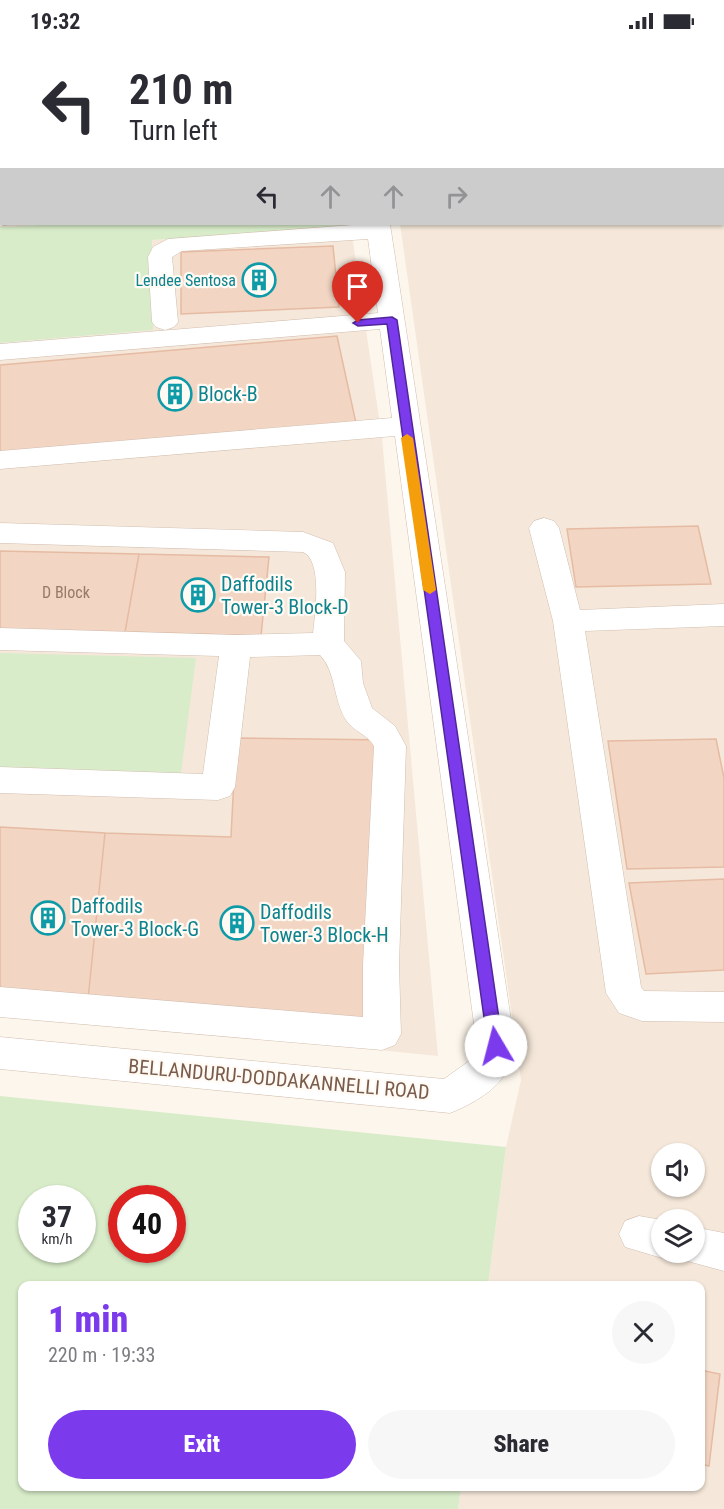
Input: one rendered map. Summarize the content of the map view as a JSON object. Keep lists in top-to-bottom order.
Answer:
{
  "streets": {
    "street": ["BELLANDURU-DODDAKANNELLI ROAD"]
  },
  "places": {
    "building": [
      "Lendee Sentosa",
      "Block-B",
      "Daffodils Tower-3 Block-D",
      "Daffodils Tower-3 Block-G",
      "Daffodils Tower-3 Block-H"
    ]
  },
  "house_numbers": ["D Block"],
  "page": {
    "status": "19:32",
    "turn": ["210 m", "Turn left"],
    "speed": "37 km/h",
    "limit": "40",
    "heading": ["1 min", "220 m · 19:33"],
    "buttons": ["Exit", "Share"]
  }
}
